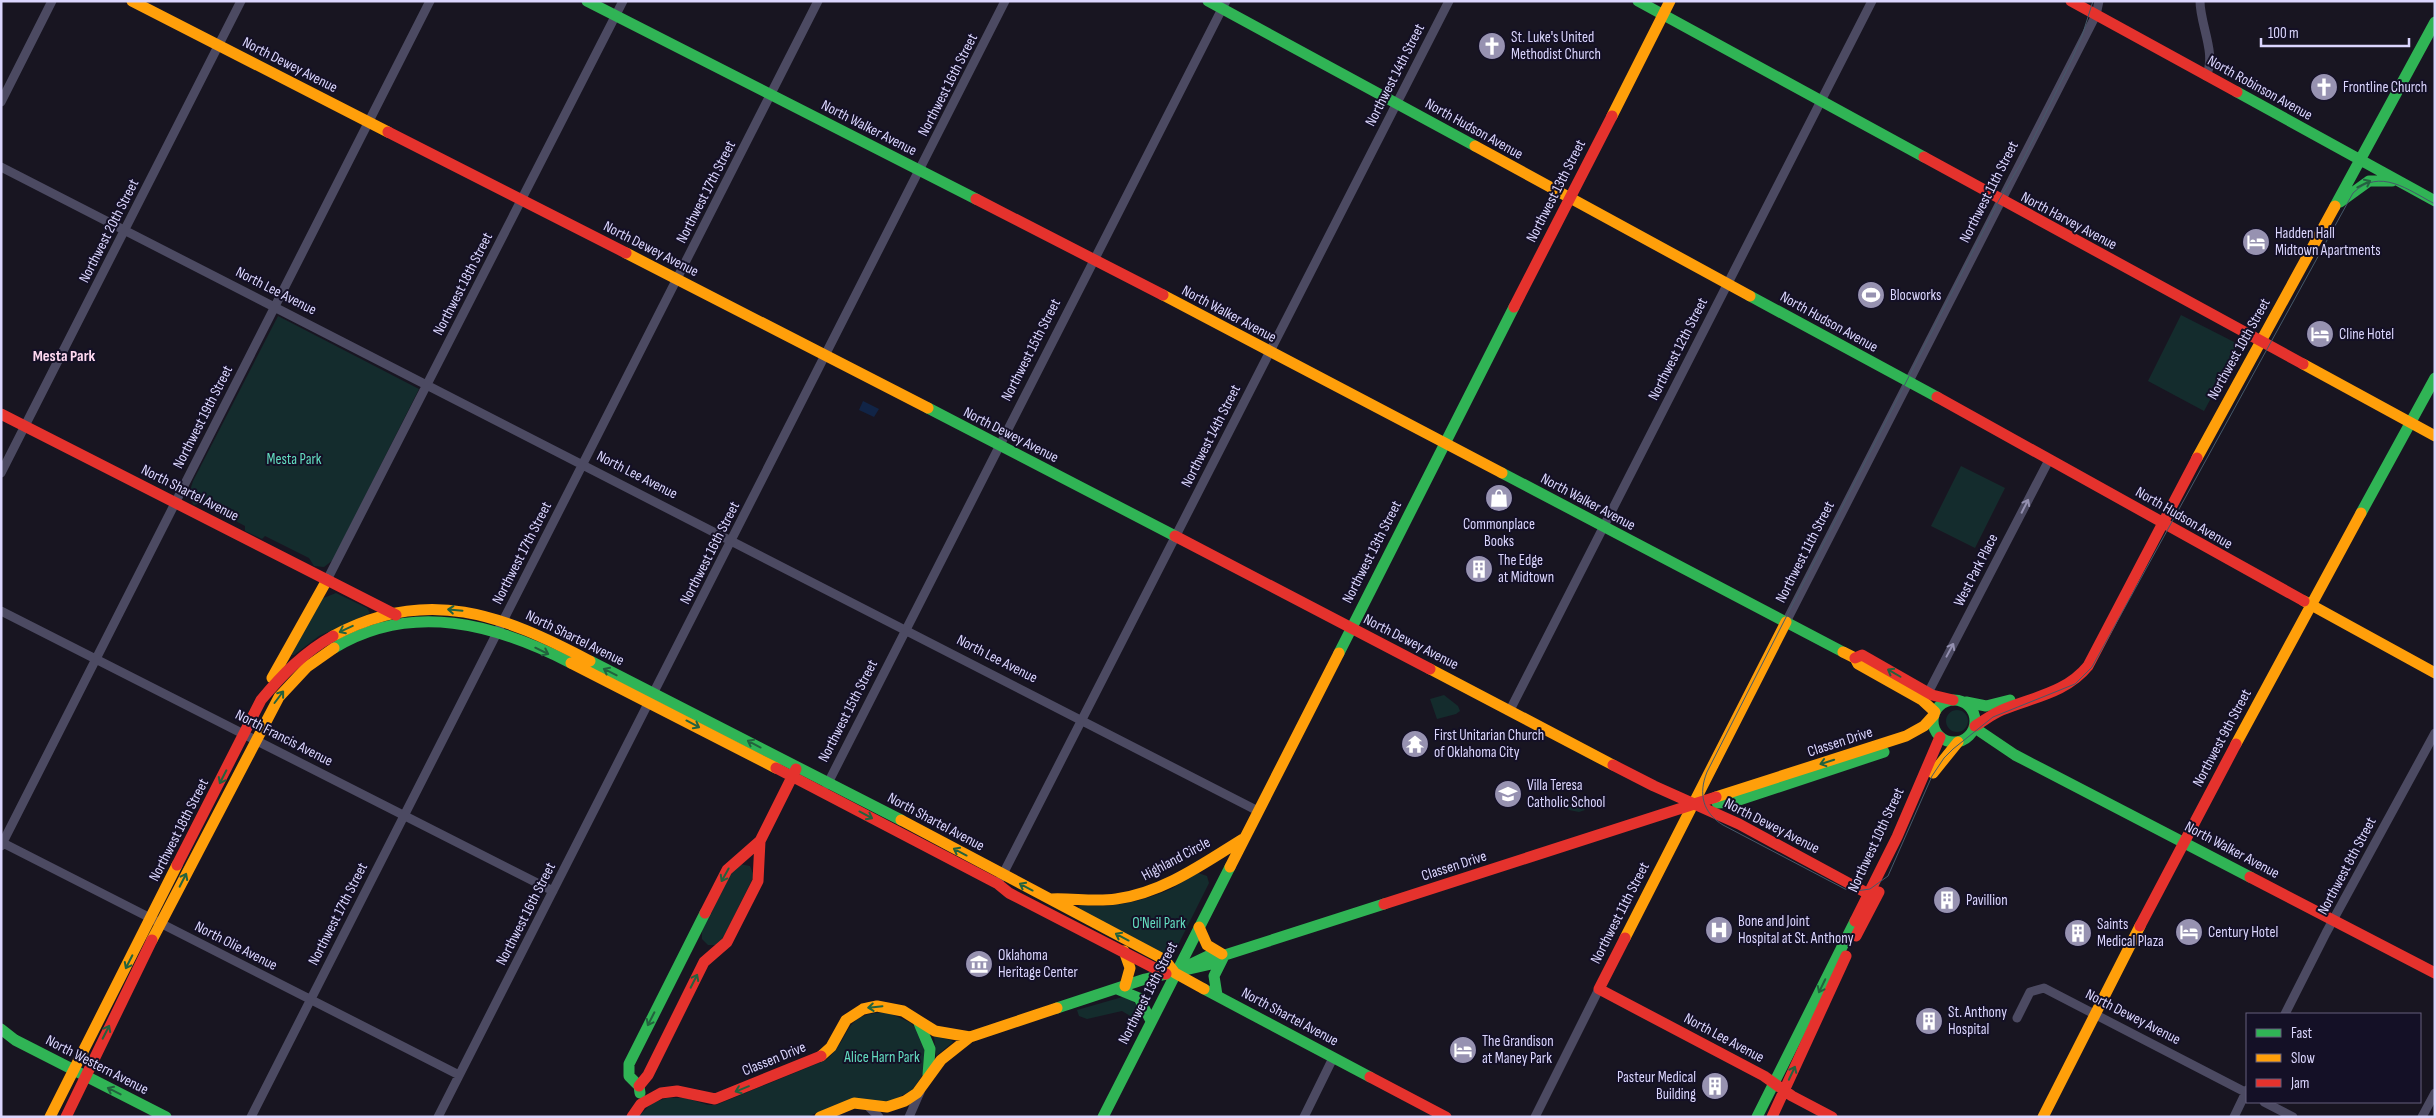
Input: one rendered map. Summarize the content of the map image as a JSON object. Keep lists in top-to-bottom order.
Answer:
{
  "streets": {
    "street": [
      "North Dewey Avenue",
      "Northwest 14th Street",
      "Northwest 16th Street",
      "North Robinson Avenue",
      "North Walker Avenue",
      "North Hudson Avenue",
      "Northwest 13th Street",
      "Northwest 17th Street",
      "Northwest 11th Street",
      "North Harvey Avenue",
      "Northwest 20th Street",
      "Northwest 18th Street",
      "North Lee Avenue",
      "Northwest 12th Street",
      "Northwest 10th Street",
      "Northwest 15th Street",
      "Northwest 19th Street",
      "North Shartel Avenue",
      "West Park Place",
      "North Francis Avenue",
      "Northwest 9th Street",
      "Classen Drive",
      "Highland Circle",
      "Northwest 8th Street",
      "North Olie Avenue",
      "North Western Avenue"
    ]
  },
  "crossings": [
    ["North Dewey Avenue", "Northwest 14th Street"],
    ["North Dewey Avenue", "Northwest 16th Street"],
    ["North Dewey Avenue", "Northwest 13th Street"],
    ["North Dewey Avenue", "Northwest 17th Street"],
    ["North Dewey Avenue", "Northwest 11th Street"],
    ["North Dewey Avenue", "Northwest 20th Street"],
    ["North Dewey Avenue", "Northwest 18th Street"],
    ["North Dewey Avenue", "Northwest 12th Street"],
    ["North Dewey Avenue", "Northwest 10th Street"],
    ["North Dewey Avenue", "Northwest 15th Street"],
    ["North Dewey Avenue", "Northwest 19th Street"],
    ["North Dewey Avenue", "Northwest 9th Street"],
    ["North Dewey Avenue", "Classen Drive"],
    ["Northwest 14th Street", "North Walker Avenue"],
    ["Northwest 14th Street", "North Hudson Avenue"],
    ["Northwest 14th Street", "North Lee Avenue"],
    ["Northwest 14th Street", "North Shartel Avenue"],
    ["Northwest 16th Street", "North Walker Avenue"],
    ["Northwest 16th Street", "North Lee Avenue"],
    ["Northwest 16th Street", "North Shartel Avenue"],
    ["Northwest 16th Street", "North Francis Avenue"],
    ["Northwest 16th Street", "North Olie Avenue"],
    ["North Robinson Avenue", "Northwest 11th Street"],
    ["North Robinson Avenue", "Northwest 10th Street"],
    ["North Walker Avenue", "Northwest 13th Street"],
    ["North Walker Avenue", "Northwest 17th Street"],
    ["North Walker Avenue", "Northwest 11th Street"],
    ["North Walker Avenue", "Northwest 18th Street"],
    ["North Walker Avenue", "Northwest 12th Street"],
    ["North Walker Avenue", "Northwest 10th Street"],
    ["North Walker Avenue", "Northwest 15th Street"],
    ["North Walker Avenue", "West Park Place"],
    ["North Walker Avenue", "Northwest 9th Street"],
    ["North Walker Avenue", "Classen Drive"],
    ["North Walker Avenue", "Northwest 8th Street"],
    ["North Hudson Avenue", "Northwest 13th Street"],
    ["North Hudson Avenue", "Northwest 11th Street"],
    ["North Hudson Avenue", "Northwest 12th Street"],
    ["North Hudson Avenue", "Northwest 10th Street"],
    ["North Hudson Avenue", "Northwest 15th Street"],
    ["North Hudson Avenue", "West Park Place"],
    ["North Hudson Avenue", "Northwest 9th Street"],
    ["Northwest 13th Street", "North Harvey Avenue"],
    ["Northwest 13th Street", "North Lee Avenue"],
    ["Northwest 13th Street", "North Shartel Avenue"],
    ["Northwest 13th Street", "Classen Drive"],
    ["Northwest 13th Street", "Highland Circle"],
    ["Northwest 17th Street", "North Lee Avenue"],
    ["Northwest 17th Street", "North Shartel Avenue"],
    ["Northwest 17th Street", "North Francis Avenue"],
    ["Northwest 17th Street", "North Olie Avenue"],
    ["Northwest 11th Street", "North Harvey Avenue"],
    ["Northwest 11th Street", "North Lee Avenue"],
    ["Northwest 11th Street", "Classen Drive"],
    ["North Harvey Avenue", "Northwest 12th Street"],
    ["North Harvey Avenue", "Northwest 10th Street"],
    ["North Harvey Avenue", "Northwest 9th Street"],
    ["Northwest 20th Street", "North Lee Avenue"],
    ["Northwest 20th Street", "North Shartel Avenue"],
    ["Northwest 18th Street", "North Lee Avenue"],
    ["Northwest 18th Street", "North Shartel Avenue"],
    ["Northwest 18th Street", "North Francis Avenue"],
    ["Northwest 18th Street", "North Olie Avenue"],
    ["Northwest 18th Street", "North Western Avenue"],
    ["North Lee Avenue", "Northwest 10th Street"],
    ["North Lee Avenue", "Northwest 15th Street"],
    ["North Lee Avenue", "Northwest 19th Street"],
    ["Northwest 10th Street", "Classen Drive"],
    ["Northwest 15th Street", "North Shartel Avenue"],
    ["Northwest 19th Street", "North Shartel Avenue"],
    ["Northwest 19th Street", "North Francis Avenue"],
    ["Northwest 19th Street", "North Olie Avenue"],
    ["North Shartel Avenue", "Classen Drive"],
    ["North Shartel Avenue", "Highland Circle"]
  ],
  "one_way": ["West Park Place", "North Western Avenue"],
  "districts": ["Mesta Park"],
  "parks": ["Mesta Park", "O'Neil Park", "Alice Harn Park"],
  "places": {
    "church": ["St. Luke's United Methodist Church", "Frontline Church"],
    "hotel": [
      "Hadden Hall Midtown Apartments",
      "Cline Hotel",
      "Century Hotel",
      "The Grandison at Maney Park"
    ],
    "sports": ["Blocworks"],
    "shop": ["Commonplace Books"],
    "building": [
      "The Edge at Midtown",
      "Pavillion",
      "Saints Medical Plaza",
      "St. Anthony Hospital",
      "Pasteur Medical Building"
    ],
    "temple": ["First Unitarian Church of Oklahoma City"],
    "school or university": ["Villa Teresa Catholic School"],
    "hospital": ["Bone and Joint Hospital at St. Anthony"],
    "museum": ["Oklahoma Heritage Center"]
  },
  "legend": ["Fast", "Slow", "Jam"],
  "scale_bar": "100 m"
}
